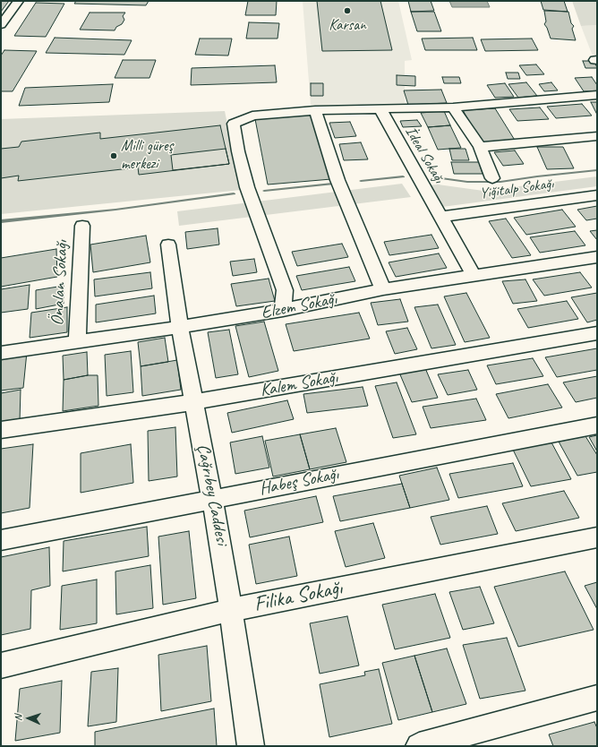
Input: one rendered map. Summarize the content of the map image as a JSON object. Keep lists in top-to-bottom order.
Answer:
{
  "streets": {
    "street": [
      "İdeal Sokağı",
      "Yiğitalp Sokağı",
      "Önalan Sokağı",
      "Elzem Sokağı",
      "Kalem Sokağı",
      "Habeş Sokağı",
      "Çağrıbey Caddesi",
      "Filika Sokağı"
    ]
  },
  "crossings": [
    ["İdeal Sokağı", "Yiğitalp Sokağı"],
    ["İdeal Sokağı", "Elzem Sokağı"],
    ["Önalan Sokağı", "Elzem Sokağı"],
    ["Elzem Sokağı", "Çağrıbey Caddesi"],
    ["Kalem Sokağı", "Çağrıbey Caddesi"],
    ["Habeş Sokağı", "Çağrıbey Caddesi"],
    ["Çağrıbey Caddesi", "Filika Sokağı"]
  ],
  "places": ["Karsan", "Milli güreş merkezi"],
  "north": "left"
}
